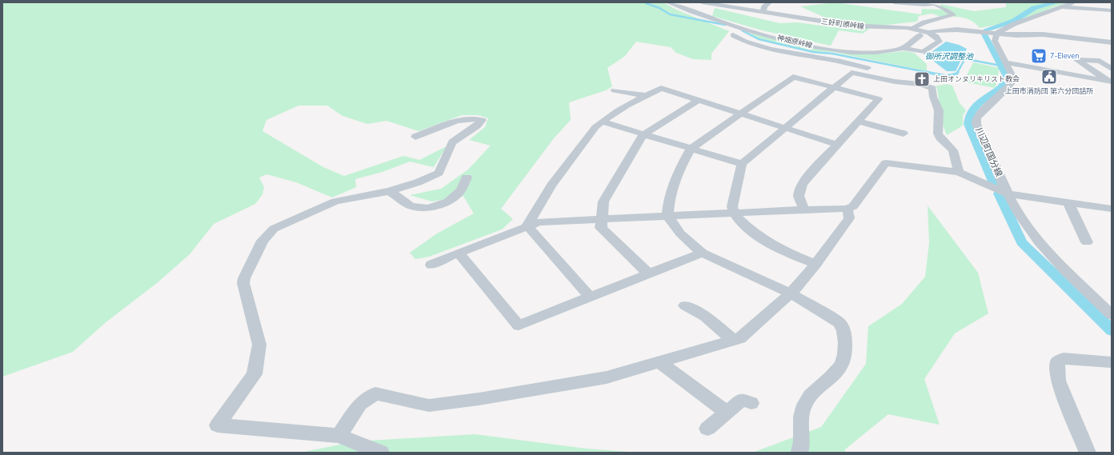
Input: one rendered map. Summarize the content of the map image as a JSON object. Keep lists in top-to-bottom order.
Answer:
{
  "streets": {
    "street": ["三好町原峠線", "神畑原峠線", "川辺町国分線"]
  },
  "crossings": [
    ["三好町原峠線", "神畑原峠線"]
  ],
  "water": ["御所沢調整池"],
  "places": {
    "supermarket": ["7-Eleven"],
    "public building": ["上田市消防団 第六分団詰所"],
    "church": ["上田オンヌリキリスト教会"]
  }
}
